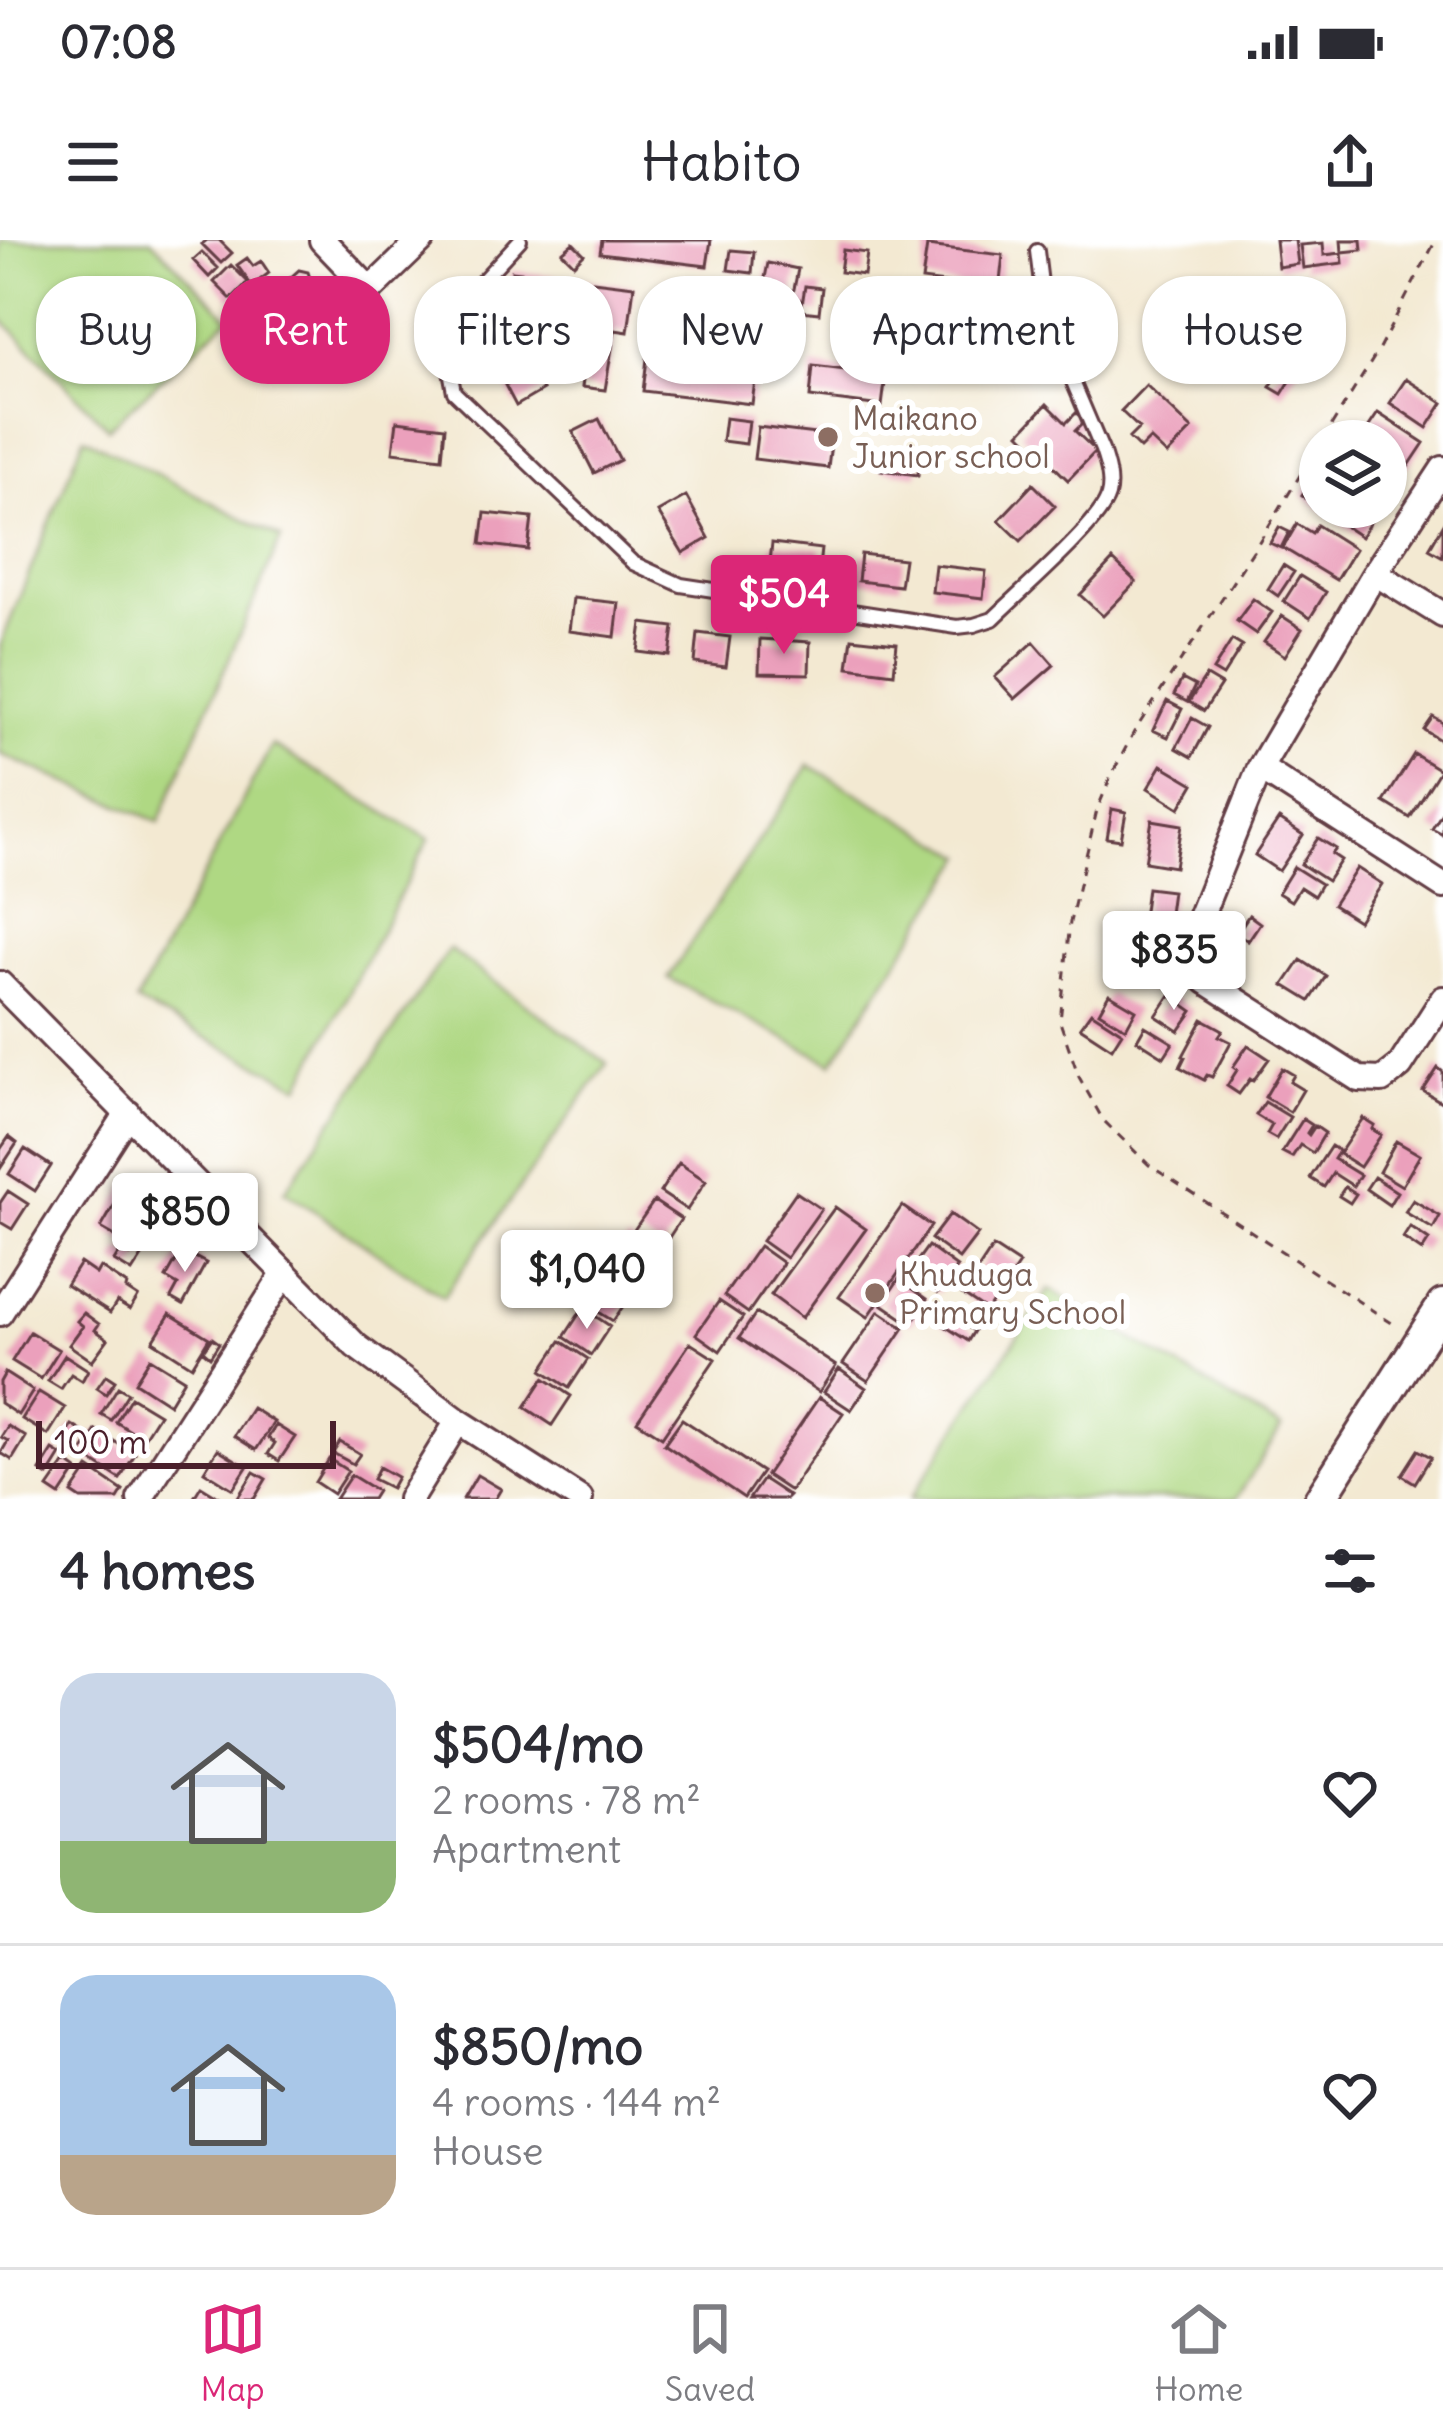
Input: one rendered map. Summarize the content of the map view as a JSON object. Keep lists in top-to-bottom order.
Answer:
{
  "places": ["Maikano Junior school", "Khuduga Primary School"],
  "scale_bar": "100 m",
  "page": {
    "status": "07:08",
    "header": "Habito",
    "chip": [
      "Buy",
      "Rent",
      "Filters",
      "New",
      "Apartment",
      "House"
    ],
    "price": [
      "$504",
      "$835",
      "$850",
      "$1,040"
    ],
    "scale": "100 m",
    "heading": "4 homes",
    "list": [
      {
        "name": "$504/mo",
        "note": "2 rooms · 78 m² · Apartment"
      },
      {
        "name": "$850/mo",
        "note": "4 rooms · 144 m² · House"
      }
    ],
    "tabs": ["Map", "Saved", "Home"]
  }
}
